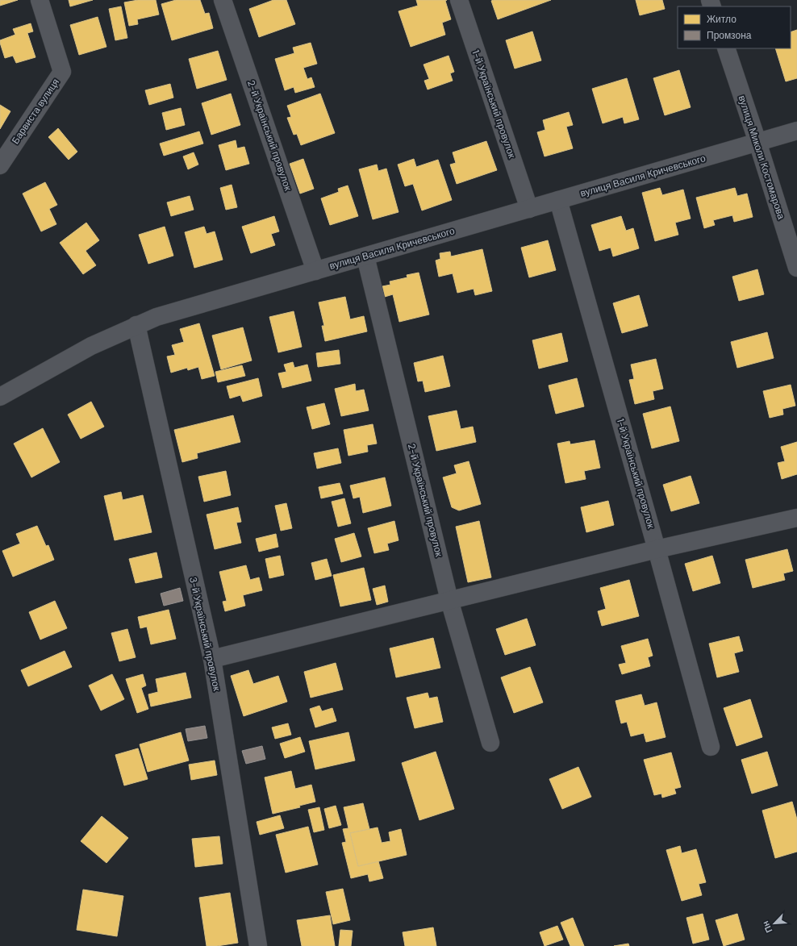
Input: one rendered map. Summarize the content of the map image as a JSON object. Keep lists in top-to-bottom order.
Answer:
{
  "streets": {
    "street": [
      "1-й Український провулок",
      "Барвиста вулиця",
      "2-й Український провулок",
      "вулиця Миколи Костомарова",
      "вулиця Василя Кричевського",
      "3-й Український провулок"
    ]
  },
  "crossings": [
    ["1-й Український провулок", "вулиця Василя Кричевського"],
    ["2-й Український провулок", "вулиця Василя Кричевського"],
    ["вулиця Миколи Костомарова", "вулиця Василя Кричевського"],
    ["вулиця Василя Кричевського", "3-й Український провулок"]
  ],
  "legend": ["Житло", "Промзона"],
  "north": "bottom left"
}
